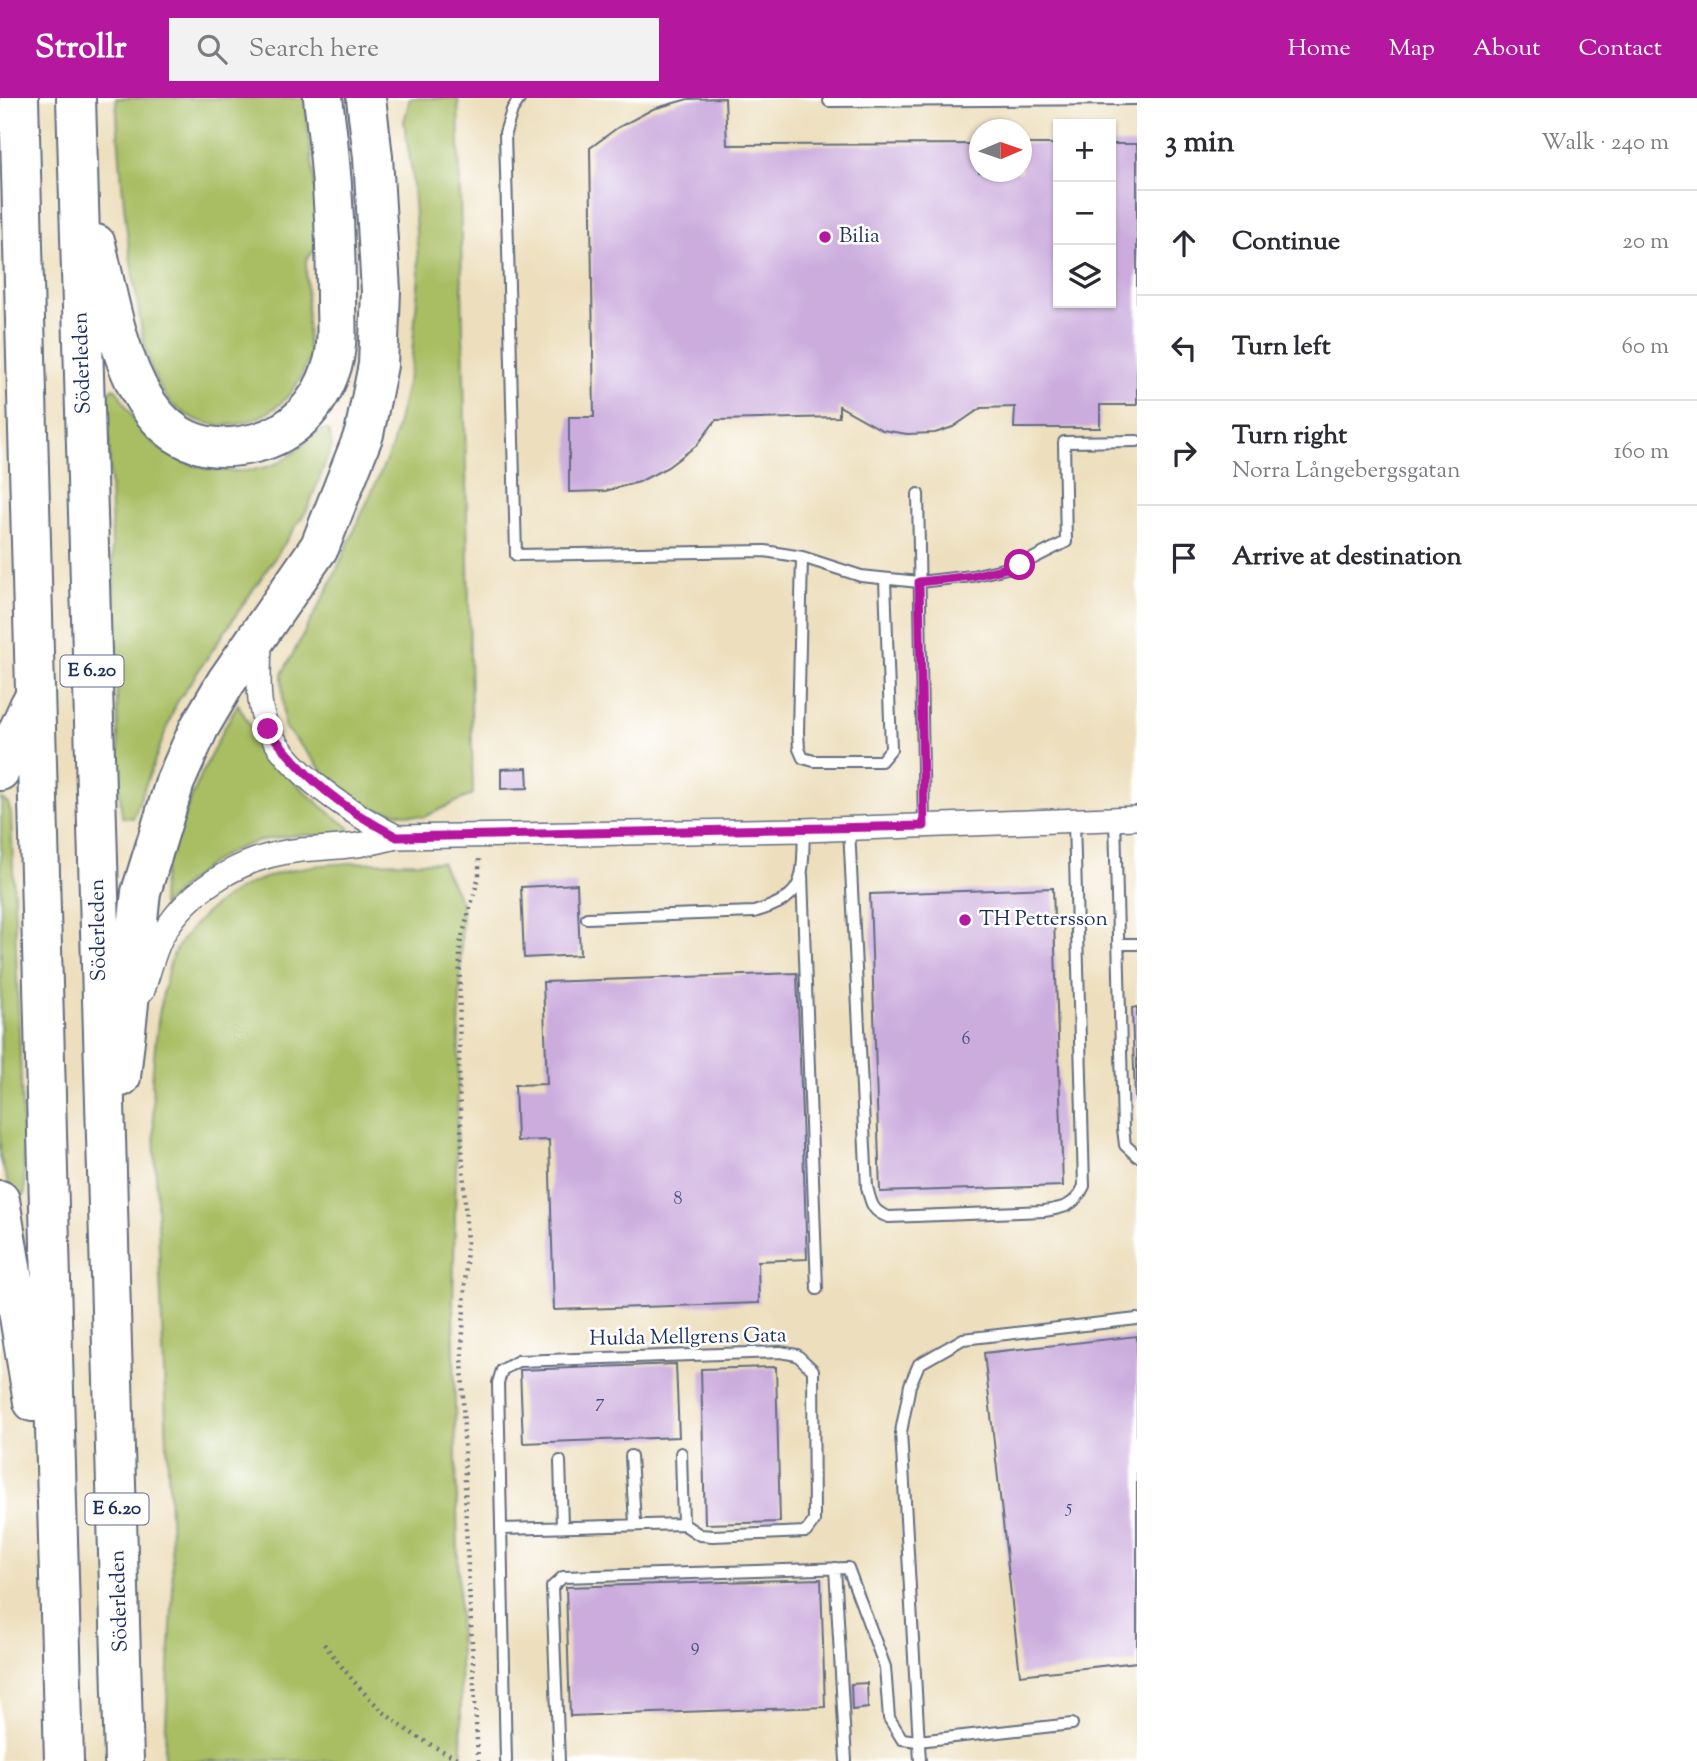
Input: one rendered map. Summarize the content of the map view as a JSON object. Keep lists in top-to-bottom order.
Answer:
{
  "streets": {
    "highway": ["Söderleden", "E 6.20"],
    "lane": ["Hulda Mellgrens Gata"]
  },
  "places": ["Bilia", "TH Pettersson"],
  "house_numbers": [
    "6",
    "8",
    "7",
    "5",
    "9"
  ],
  "north": "right",
  "page": {
    "header": "Strollr",
    "search": "Search here",
    "nav": [
      "Home",
      "Map",
      "About",
      "Contact"
    ],
    "heading": ["3 min", "Walk · 240 m"],
    "map_buttons": ["+", "−"],
    "list": [
      ["Continue", "20 m"],
      ["Turn left", "60 m"],
      ["Turn right", "Norra Långebergsgatan", "160 m"],
      "Arrive at destination"
    ]
  }
}
